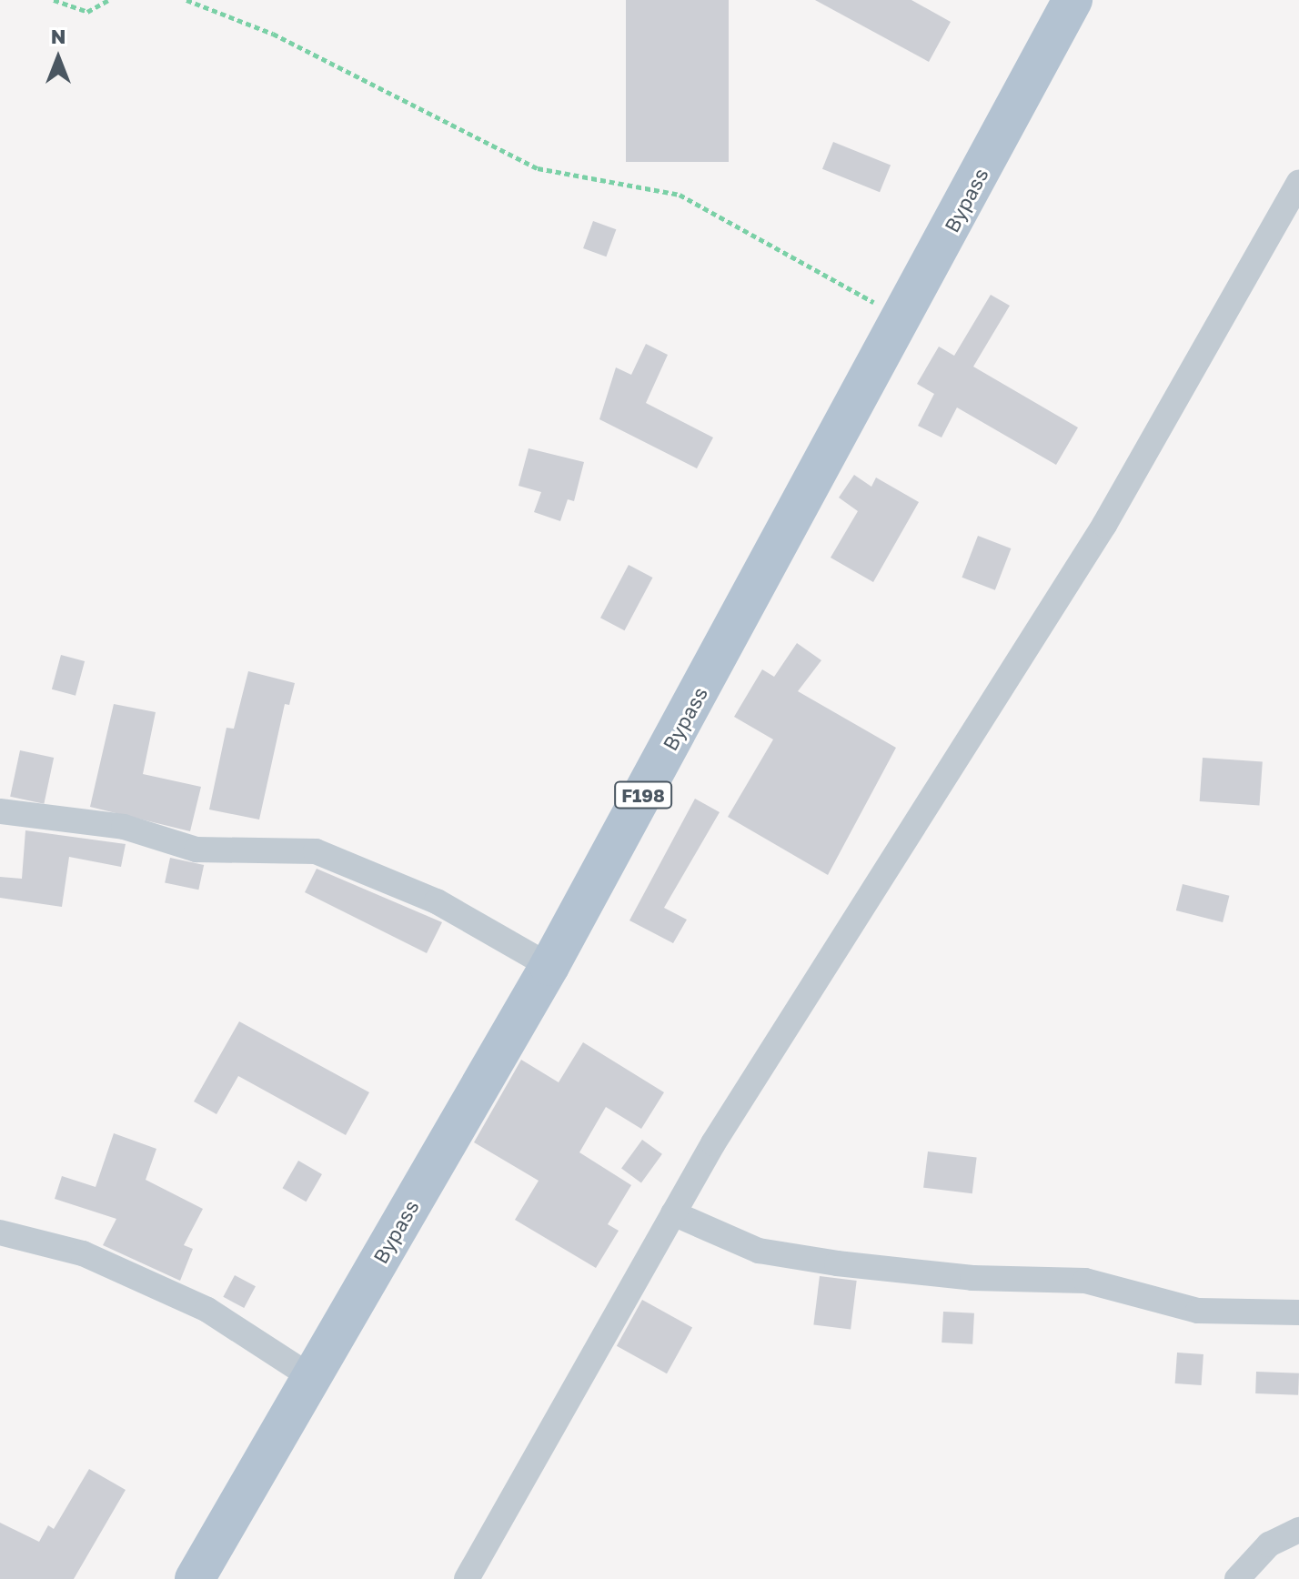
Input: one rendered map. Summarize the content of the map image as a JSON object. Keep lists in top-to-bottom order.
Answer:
{
  "streets": {
    "main road": ["Bypass", "F198"]
  },
  "north": "top"
}
